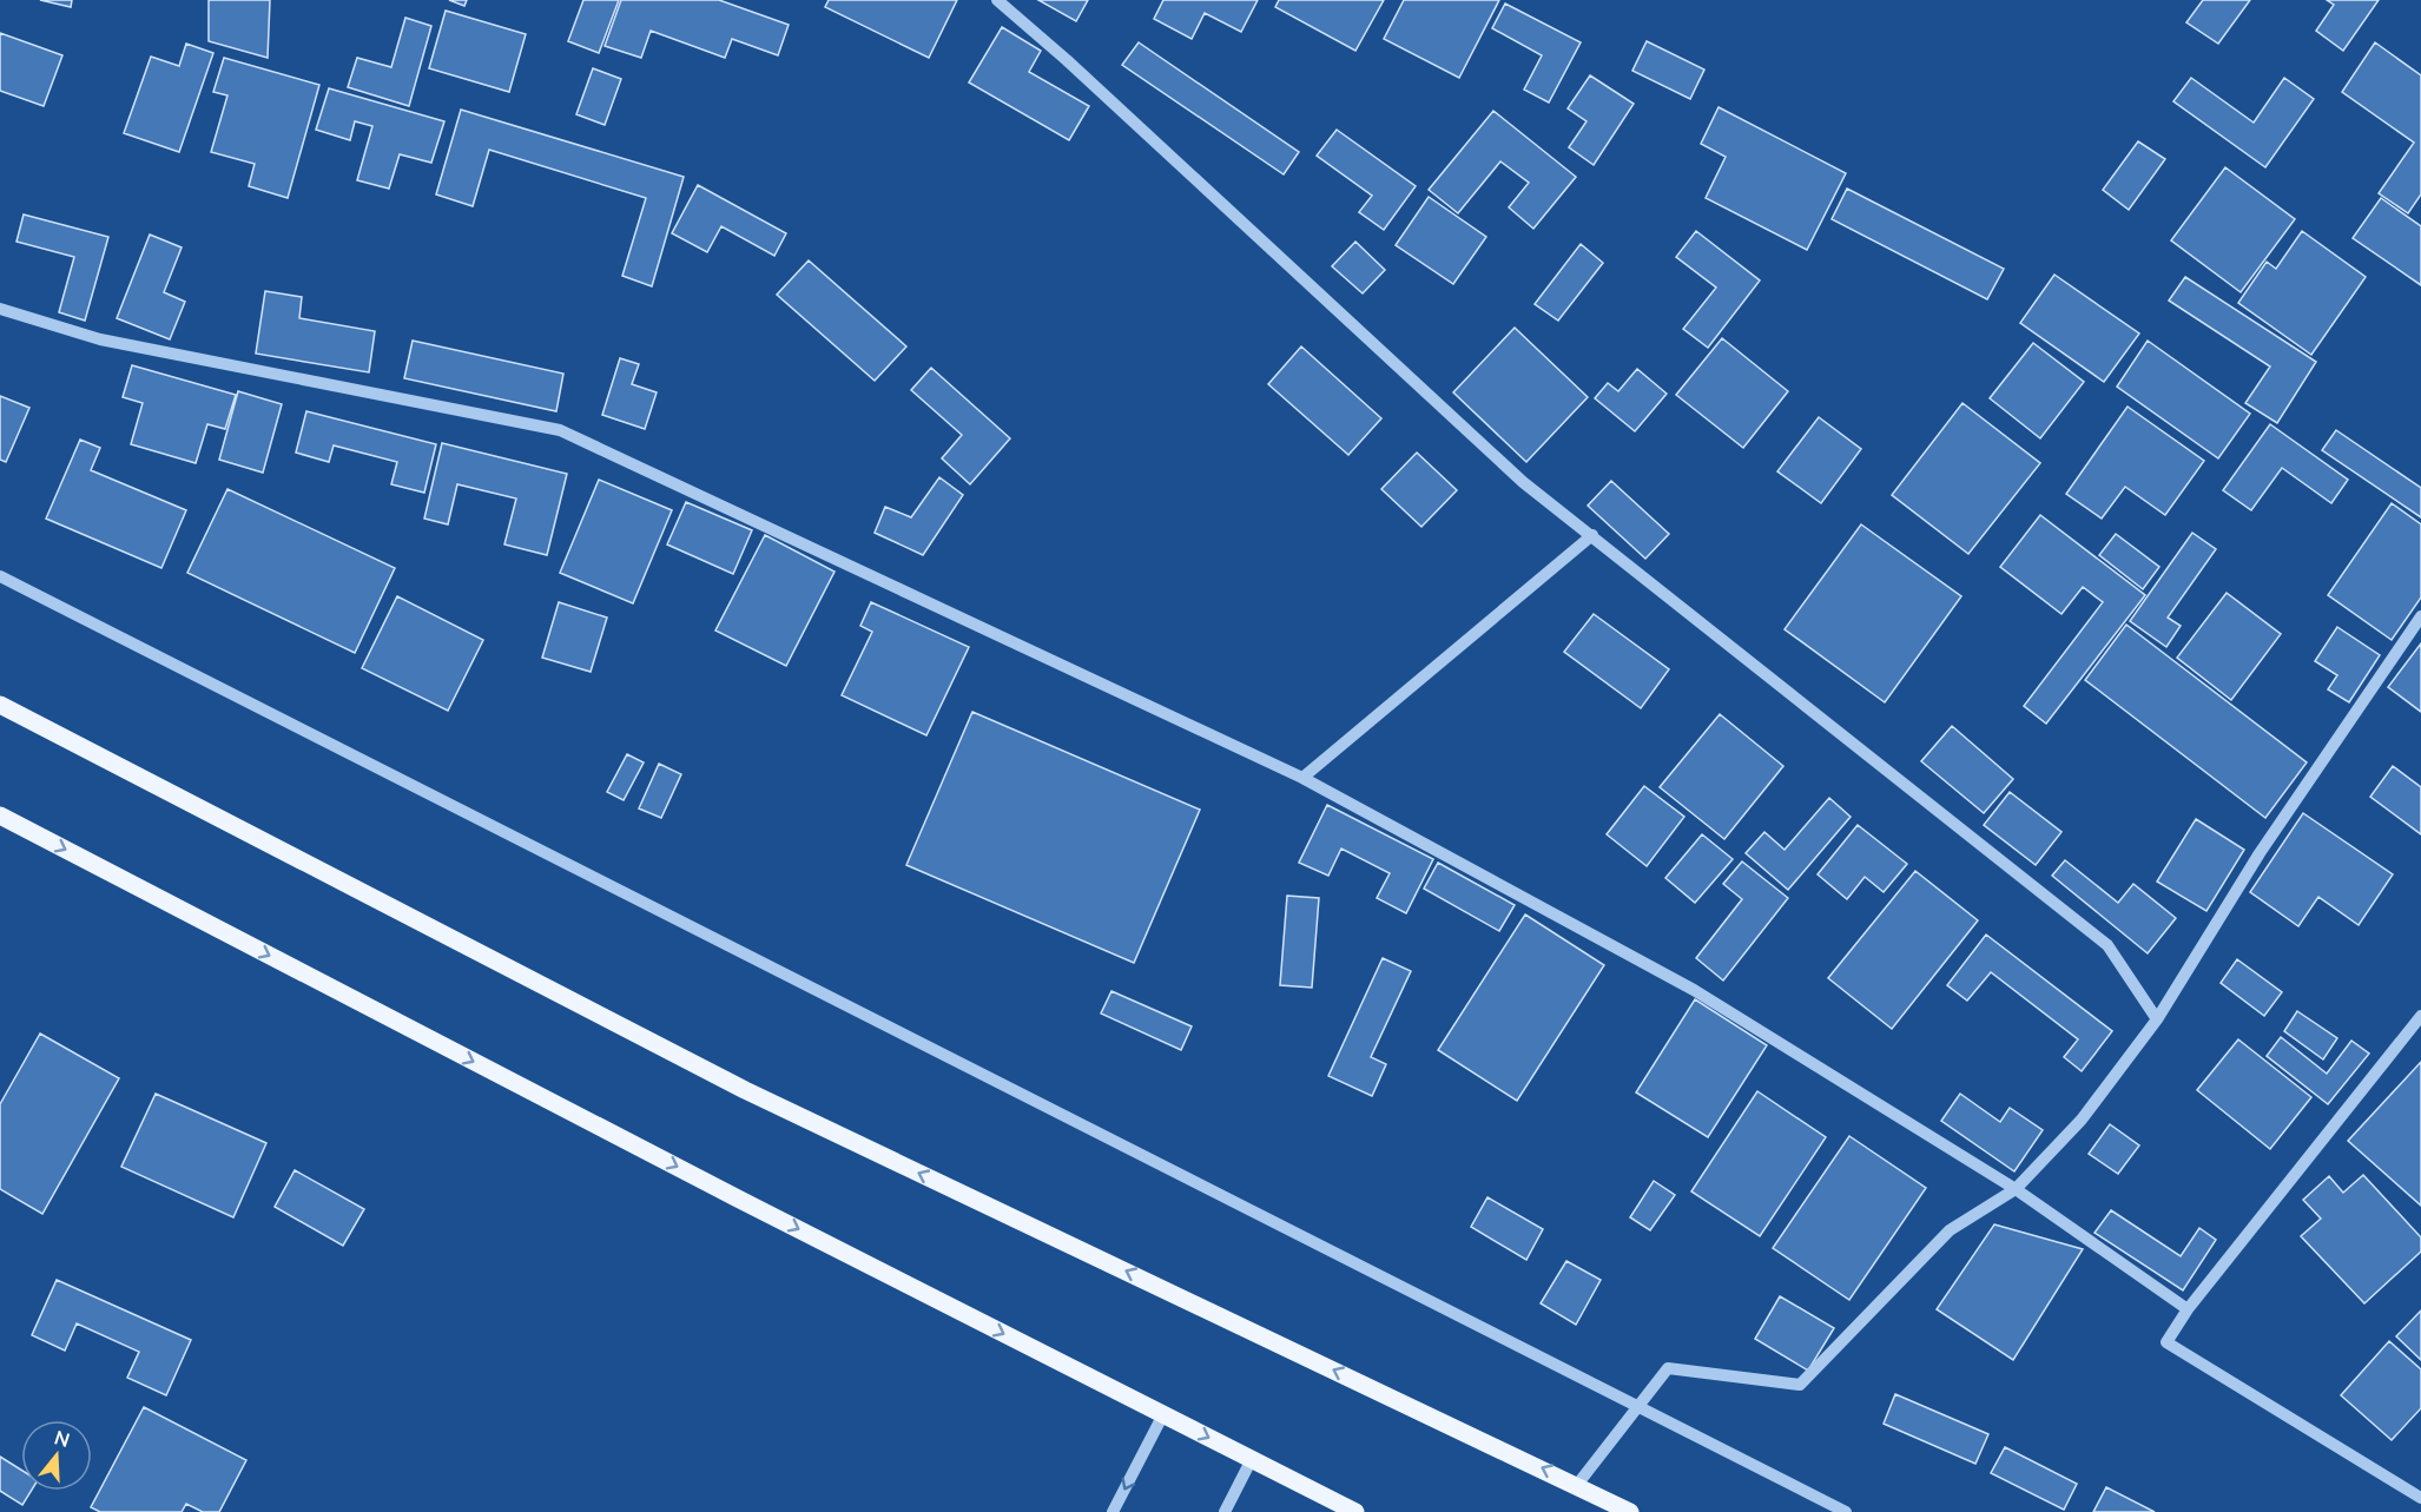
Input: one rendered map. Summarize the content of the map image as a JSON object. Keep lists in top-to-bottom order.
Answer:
{
  "north": "top"
}
